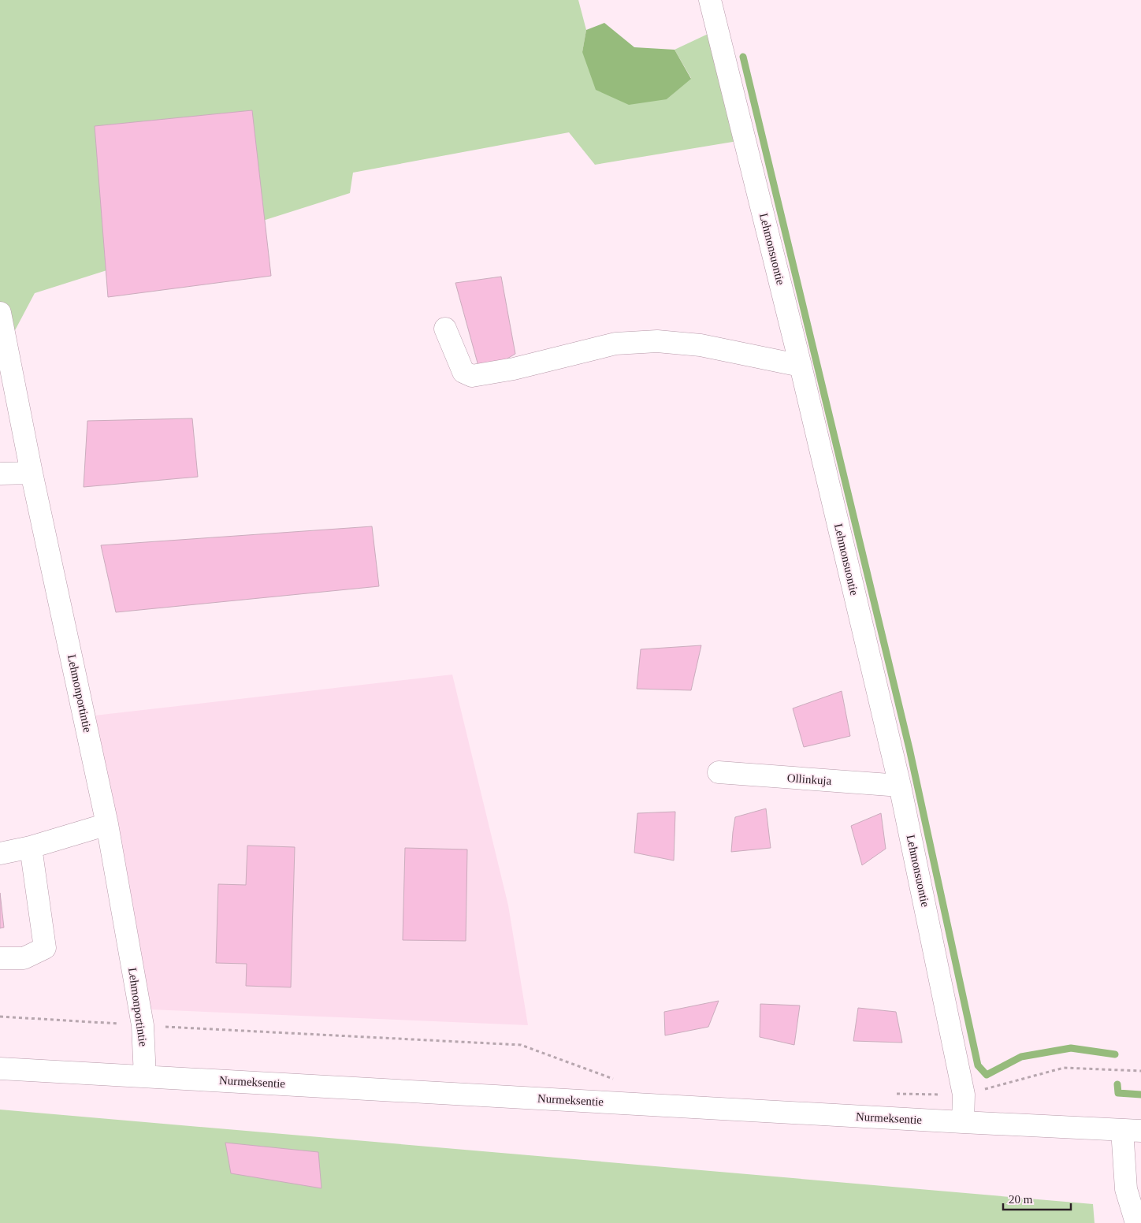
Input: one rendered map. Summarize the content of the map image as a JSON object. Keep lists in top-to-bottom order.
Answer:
{
  "streets": {
    "street": [
      "Lehmonsuontie",
      "Lehmonportintie",
      "Ollinkuja",
      "Nurmeksentie"
    ]
  },
  "crossings": [
    ["Lehmonsuontie", "Ollinkuja"],
    ["Lehmonsuontie", "Nurmeksentie"],
    ["Lehmonportintie", "Nurmeksentie"]
  ],
  "scale_bar": "20 m"
}
